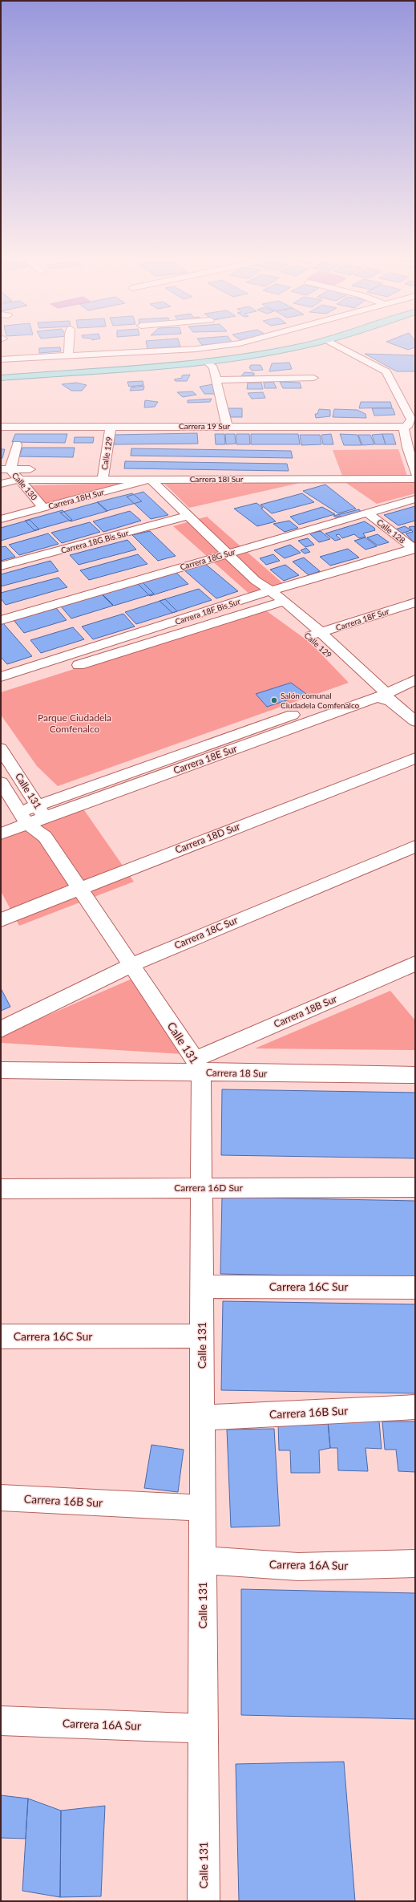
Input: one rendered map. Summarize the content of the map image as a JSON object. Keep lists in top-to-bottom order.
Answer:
{
  "streets": {
    "street": [
      "Carrera 19 Sur",
      "Calle 129",
      "Carrera 18I Sur",
      "Calle 130",
      "Carrera 18H Sur",
      "Calle 128",
      "Carrera 18G Bis Sur",
      "Carrera 18G Sur",
      "Carrera 18F Bis Sur",
      "Carrera 18F Sur",
      "Carrera 18E Sur",
      "Calle 131",
      "Carrera 18D Sur",
      "Carrera 18C Sur",
      "Carrera 18B Sur",
      "Carrera 18 Sur",
      "Carrera 16D Sur",
      "Carrera 16C Sur",
      "Carrera 16B Sur",
      "Carrera 16A Sur"
    ]
  },
  "crossings": [
    ["Carrera 19 Sur", "Calle 129"],
    ["Calle 129", "Carrera 18I Sur"],
    ["Calle 129", "Carrera 18F Bis Sur"],
    ["Calle 129", "Carrera 18F Sur"],
    ["Calle 129", "Carrera 18E Sur"],
    ["Carrera 18I Sur", "Calle 130"],
    ["Carrera 18I Sur", "Carrera 18H Sur"],
    ["Calle 130", "Carrera 18H Sur"],
    ["Calle 128", "Carrera 18G Sur"],
    ["Calle 128", "Carrera 18F Bis Sur"],
    ["Carrera 18E Sur", "Calle 131"],
    ["Calle 131", "Carrera 18D Sur"],
    ["Calle 131", "Carrera 18C Sur"],
    ["Calle 131", "Carrera 18B Sur"],
    ["Calle 131", "Carrera 18 Sur"],
    ["Calle 131", "Carrera 16D Sur"],
    ["Calle 131", "Carrera 16C Sur"],
    ["Calle 131", "Carrera 16B Sur"],
    ["Calle 131", "Carrera 16A Sur"],
    ["Carrera 18B Sur", "Carrera 18 Sur"]
  ],
  "parks": ["Parque Ciudadela Comfenalco"],
  "places": ["Salón comunal Ciudadela Comfenalco"]
}
